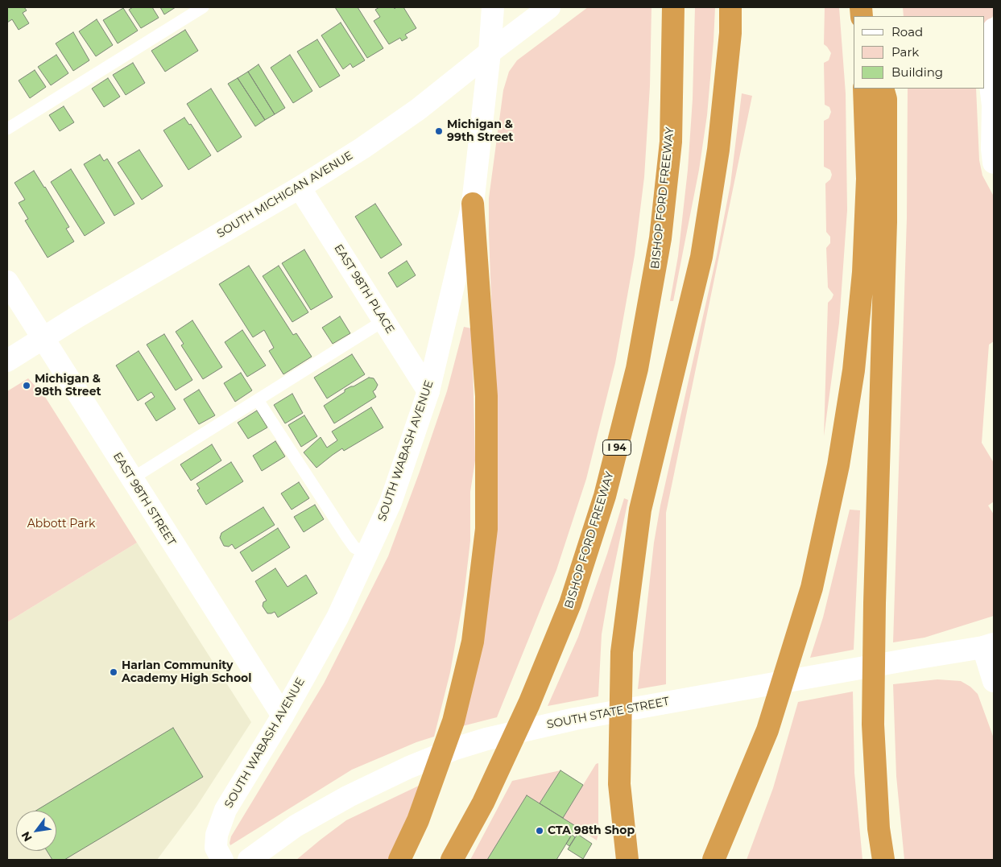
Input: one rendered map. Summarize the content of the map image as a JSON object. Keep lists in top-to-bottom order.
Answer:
{
  "streets": {
    "highway": ["BISHOP FORD FREEWAY", "I 94"],
    "street": [
      "SOUTH MICHIGAN AVENUE",
      "EAST 98TH PLACE",
      "SOUTH WABASH AVENUE",
      "EAST 98TH STREET",
      "SOUTH STATE STREET"
    ]
  },
  "crossings": [
    ["SOUTH MICHIGAN AVENUE", "EAST 98TH PLACE"],
    ["SOUTH MICHIGAN AVENUE", "SOUTH WABASH AVENUE"],
    ["SOUTH MICHIGAN AVENUE", "EAST 98TH STREET"],
    ["EAST 98TH PLACE", "SOUTH WABASH AVENUE"],
    ["SOUTH WABASH AVENUE", "EAST 98TH STREET"]
  ],
  "parks": ["Abbott Park"],
  "places": [
    "Michigan & 99th Street",
    "Michigan & 98th Street",
    "Harlan Community Academy High School",
    "CTA 98th Shop"
  ],
  "legend": ["Road", "Park", "Building"],
  "north": "bottom left"
}
